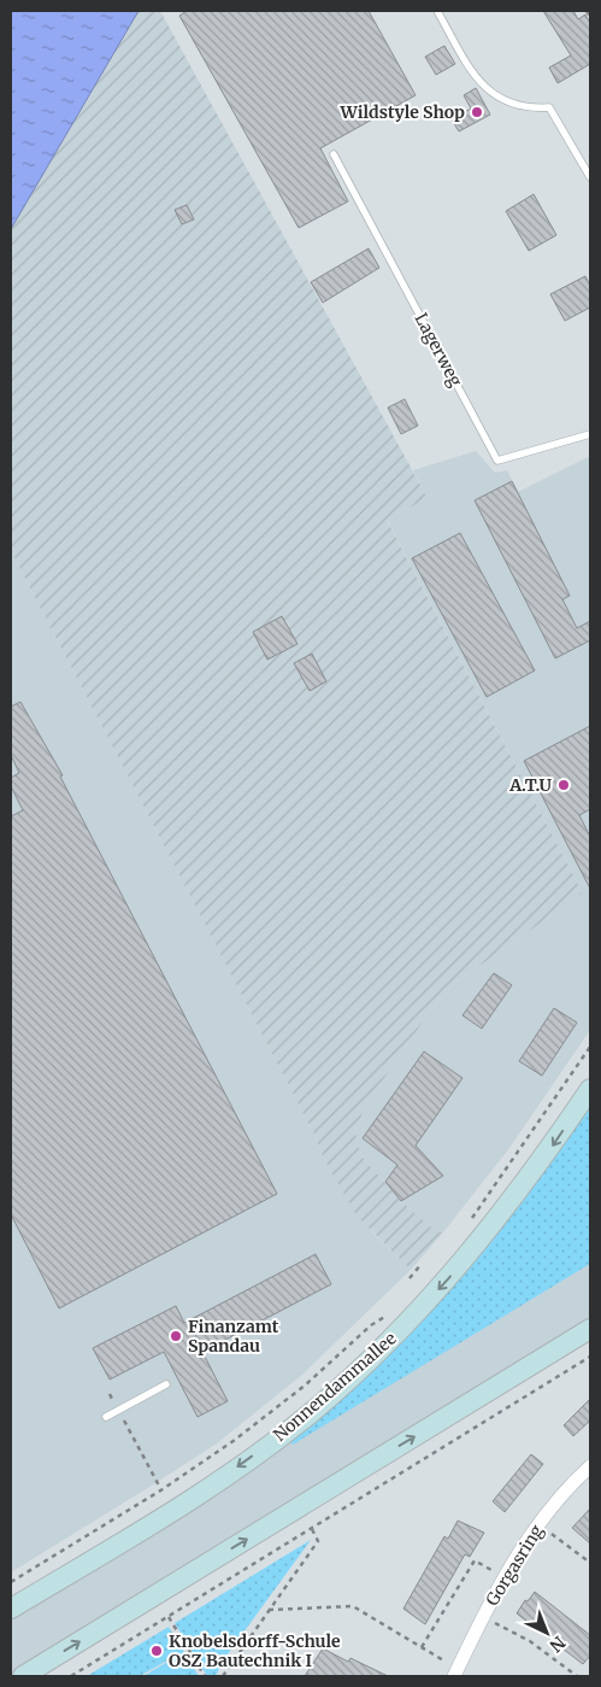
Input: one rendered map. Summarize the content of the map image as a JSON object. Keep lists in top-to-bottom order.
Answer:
{
  "streets": {
    "main road": ["Nonnendammallee"],
    "street": ["Gorgasring"],
    "lane": ["Lagerweg"]
  },
  "places": [
    "Wildstyle Shop",
    "A.T.U",
    "Finanzamt Spandau",
    "Knobelsdorff-Schule OSZ Bautechnik I"
  ],
  "north": "bottom right"
}
